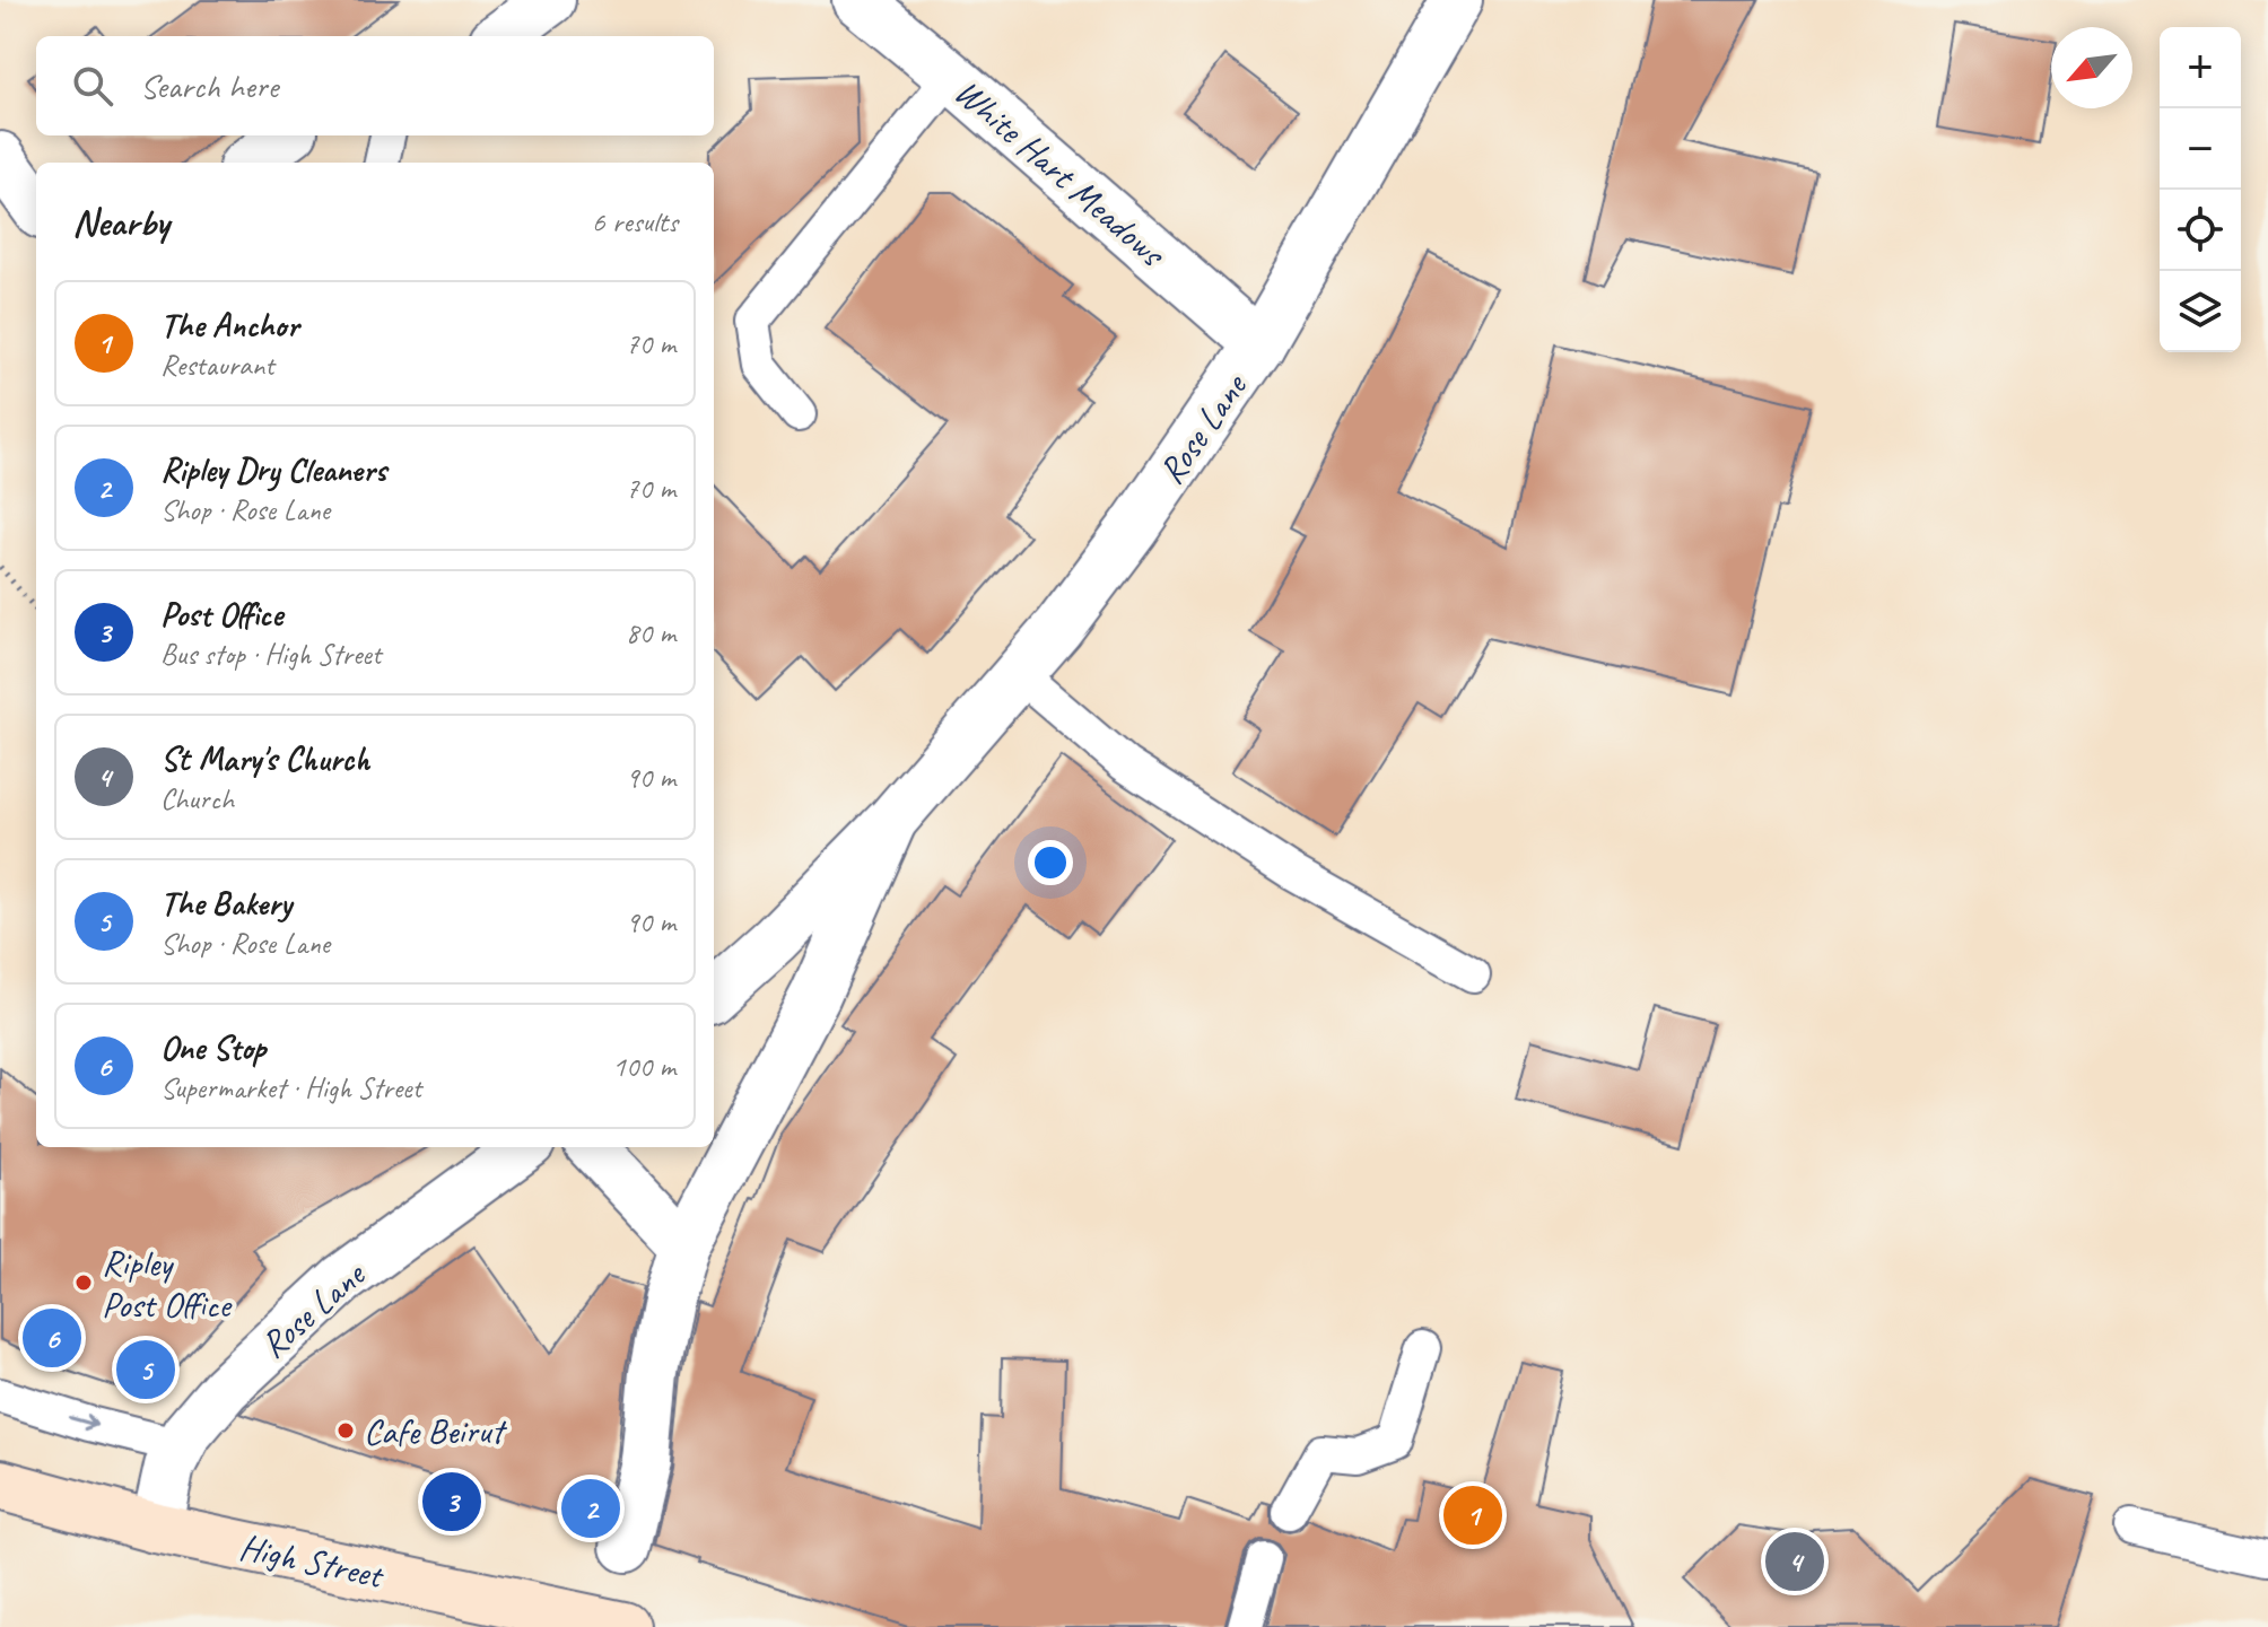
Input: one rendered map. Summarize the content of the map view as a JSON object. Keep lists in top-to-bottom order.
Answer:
{
  "streets": {
    "main road": ["High Street"],
    "street": ["White Hart Meadows", "Rose Lane"]
  },
  "crossings": [
    ["White Hart Meadows", "Rose Lane"],
    ["Rose Lane", "High Street"]
  ],
  "places": ["Ripley Post Office", "Cafe Beirut"],
  "north": "bottom left",
  "page": {
    "map_buttons": ["+", "−"],
    "search": "Search here",
    "heading": ["Nearby", "6 results"],
    "list": [
      {
        "mark": "1",
        "name": "The Anchor",
        "note": "Restaurant",
        "value": "70 m"
      },
      {
        "mark": "2",
        "name": "Ripley Dry Cleaners",
        "note": "Shop · Rose Lane",
        "value": "70 m"
      },
      {
        "mark": "3",
        "name": "Post Office",
        "note": "Bus stop · High Street",
        "value": "80 m"
      },
      {
        "mark": "4",
        "name": "St Mary's Church",
        "note": "Church",
        "value": "90 m"
      },
      {
        "mark": "5",
        "name": "The Bakery",
        "note": "Shop · Rose Lane",
        "value": "90 m"
      },
      {
        "mark": "6",
        "name": "One Stop",
        "note": "Supermarket · High Street",
        "value": "100 m"
      }
    ],
    "pins": [
      "6",
      "5",
      "3",
      "2",
      "1",
      "4"
    ]
  }
}
